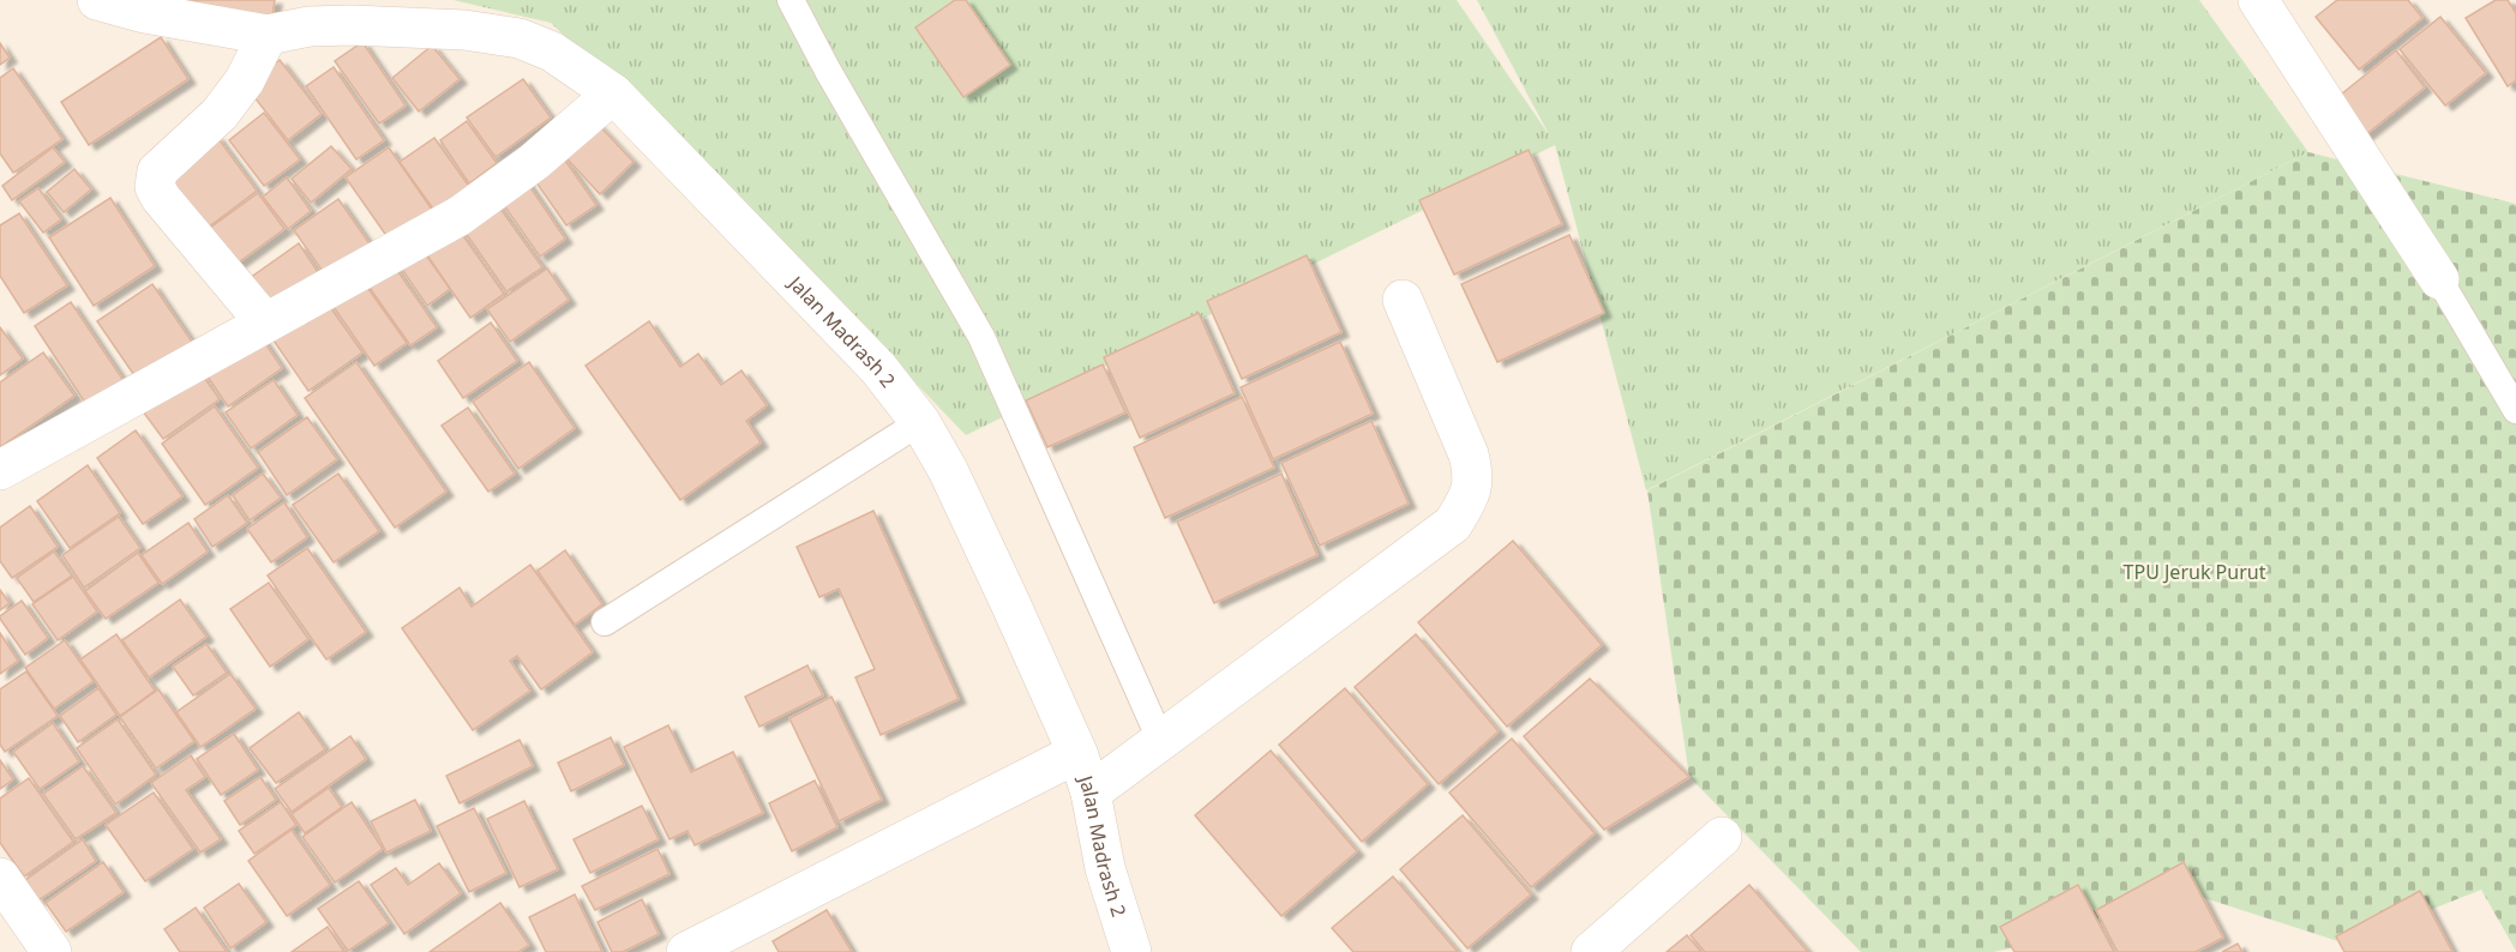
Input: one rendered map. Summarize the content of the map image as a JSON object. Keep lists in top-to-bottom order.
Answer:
{
  "streets": {
    "street": ["Jalan Madrash 2"]
  },
  "parks": ["TPU Jeruk Purut"]
}
